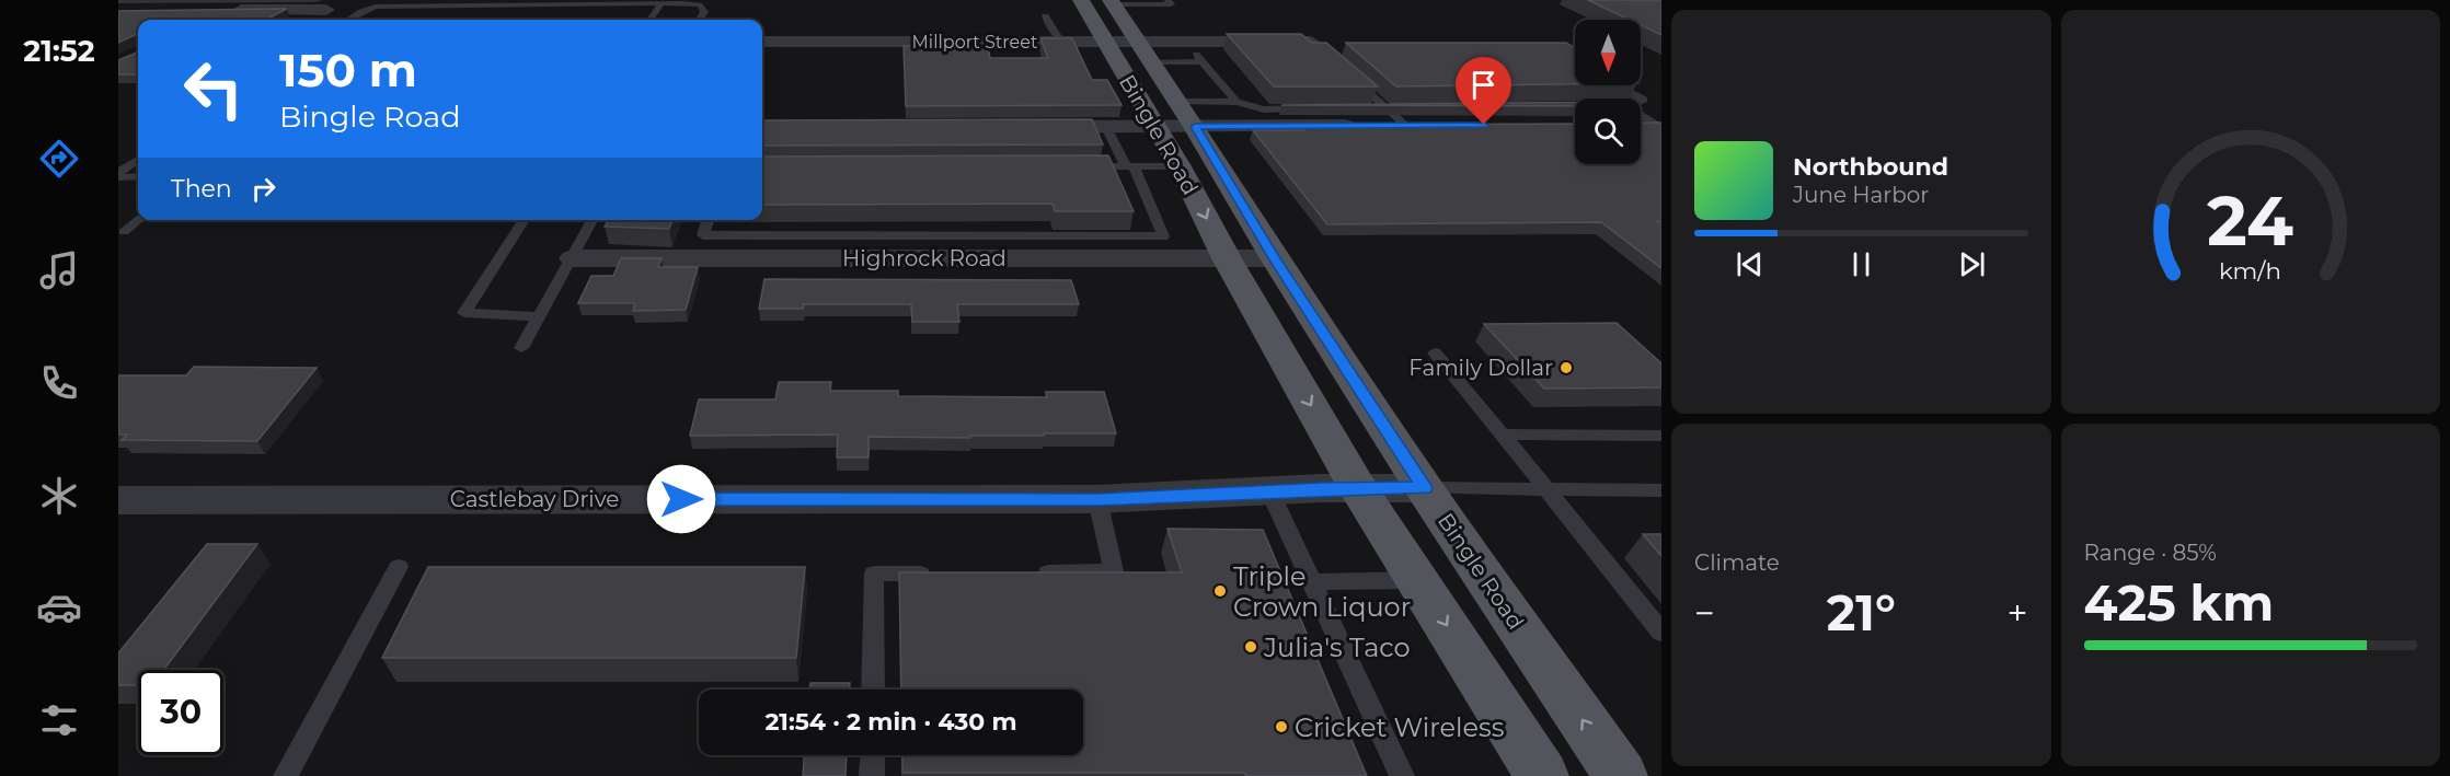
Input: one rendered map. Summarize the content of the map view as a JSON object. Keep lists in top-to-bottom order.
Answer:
{
  "streets": {
    "main road": ["Bingle Road"],
    "street": ["Millport Street", "Highrock Road", "Castlebay Drive"]
  },
  "crossings": [
    ["Millport Street", "Bingle Road"],
    ["Bingle Road", "Highrock Road"],
    ["Bingle Road", "Castlebay Drive"]
  ],
  "places": [
    "Family Dollar",
    "Triple Crown Liquor",
    "Julia's Taco",
    "Cricket Wireless"
  ],
  "north": "bottom",
  "page": {
    "tabs": "21:52",
    "turn": ["150 m", "Bingle Road"],
    "song": ["Northbound", "June Harbor"],
    "then": "Then",
    "tile": [
      "Climate",
      ["Range · 85%", "425 km"]
    ],
    "heat": ["−", "21°", "+"],
    "limit": "30",
    "trip": "21:54 · 2 min · 430 m",
    "gauge": ["24", "km/h"]
  }
}
